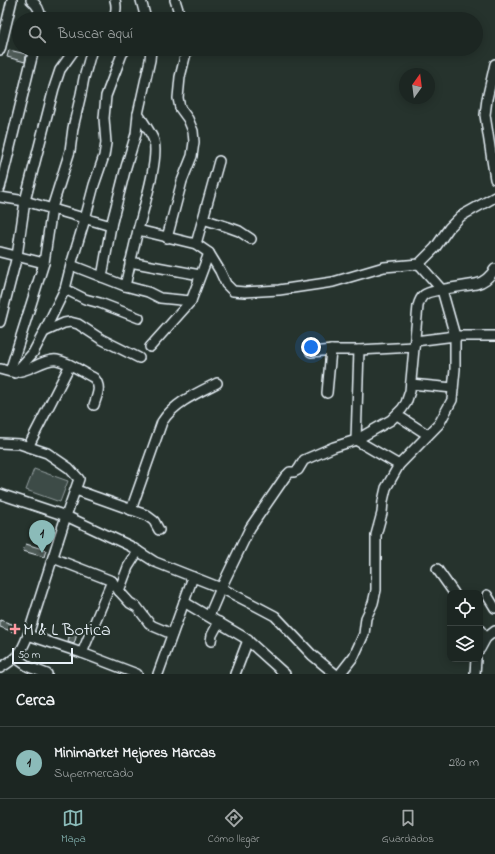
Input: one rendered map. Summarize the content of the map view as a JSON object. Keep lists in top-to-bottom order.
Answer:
{
  "places": {
    "health": ["M & L Botica"]
  },
  "scale_bar": "50 m",
  "north": "top",
  "page": {
    "search": "Buscar aquí",
    "pins": "1",
    "scale": "50 m",
    "heading": "Cerca",
    "list": [
      {
        "mark": "1",
        "name": "Minimarket Mejores Marcas",
        "note": "Supermercado",
        "value": "280 m"
      }
    ],
    "nav": ["Mapa", "Cómo llegar", "Guardados"]
  }
}
